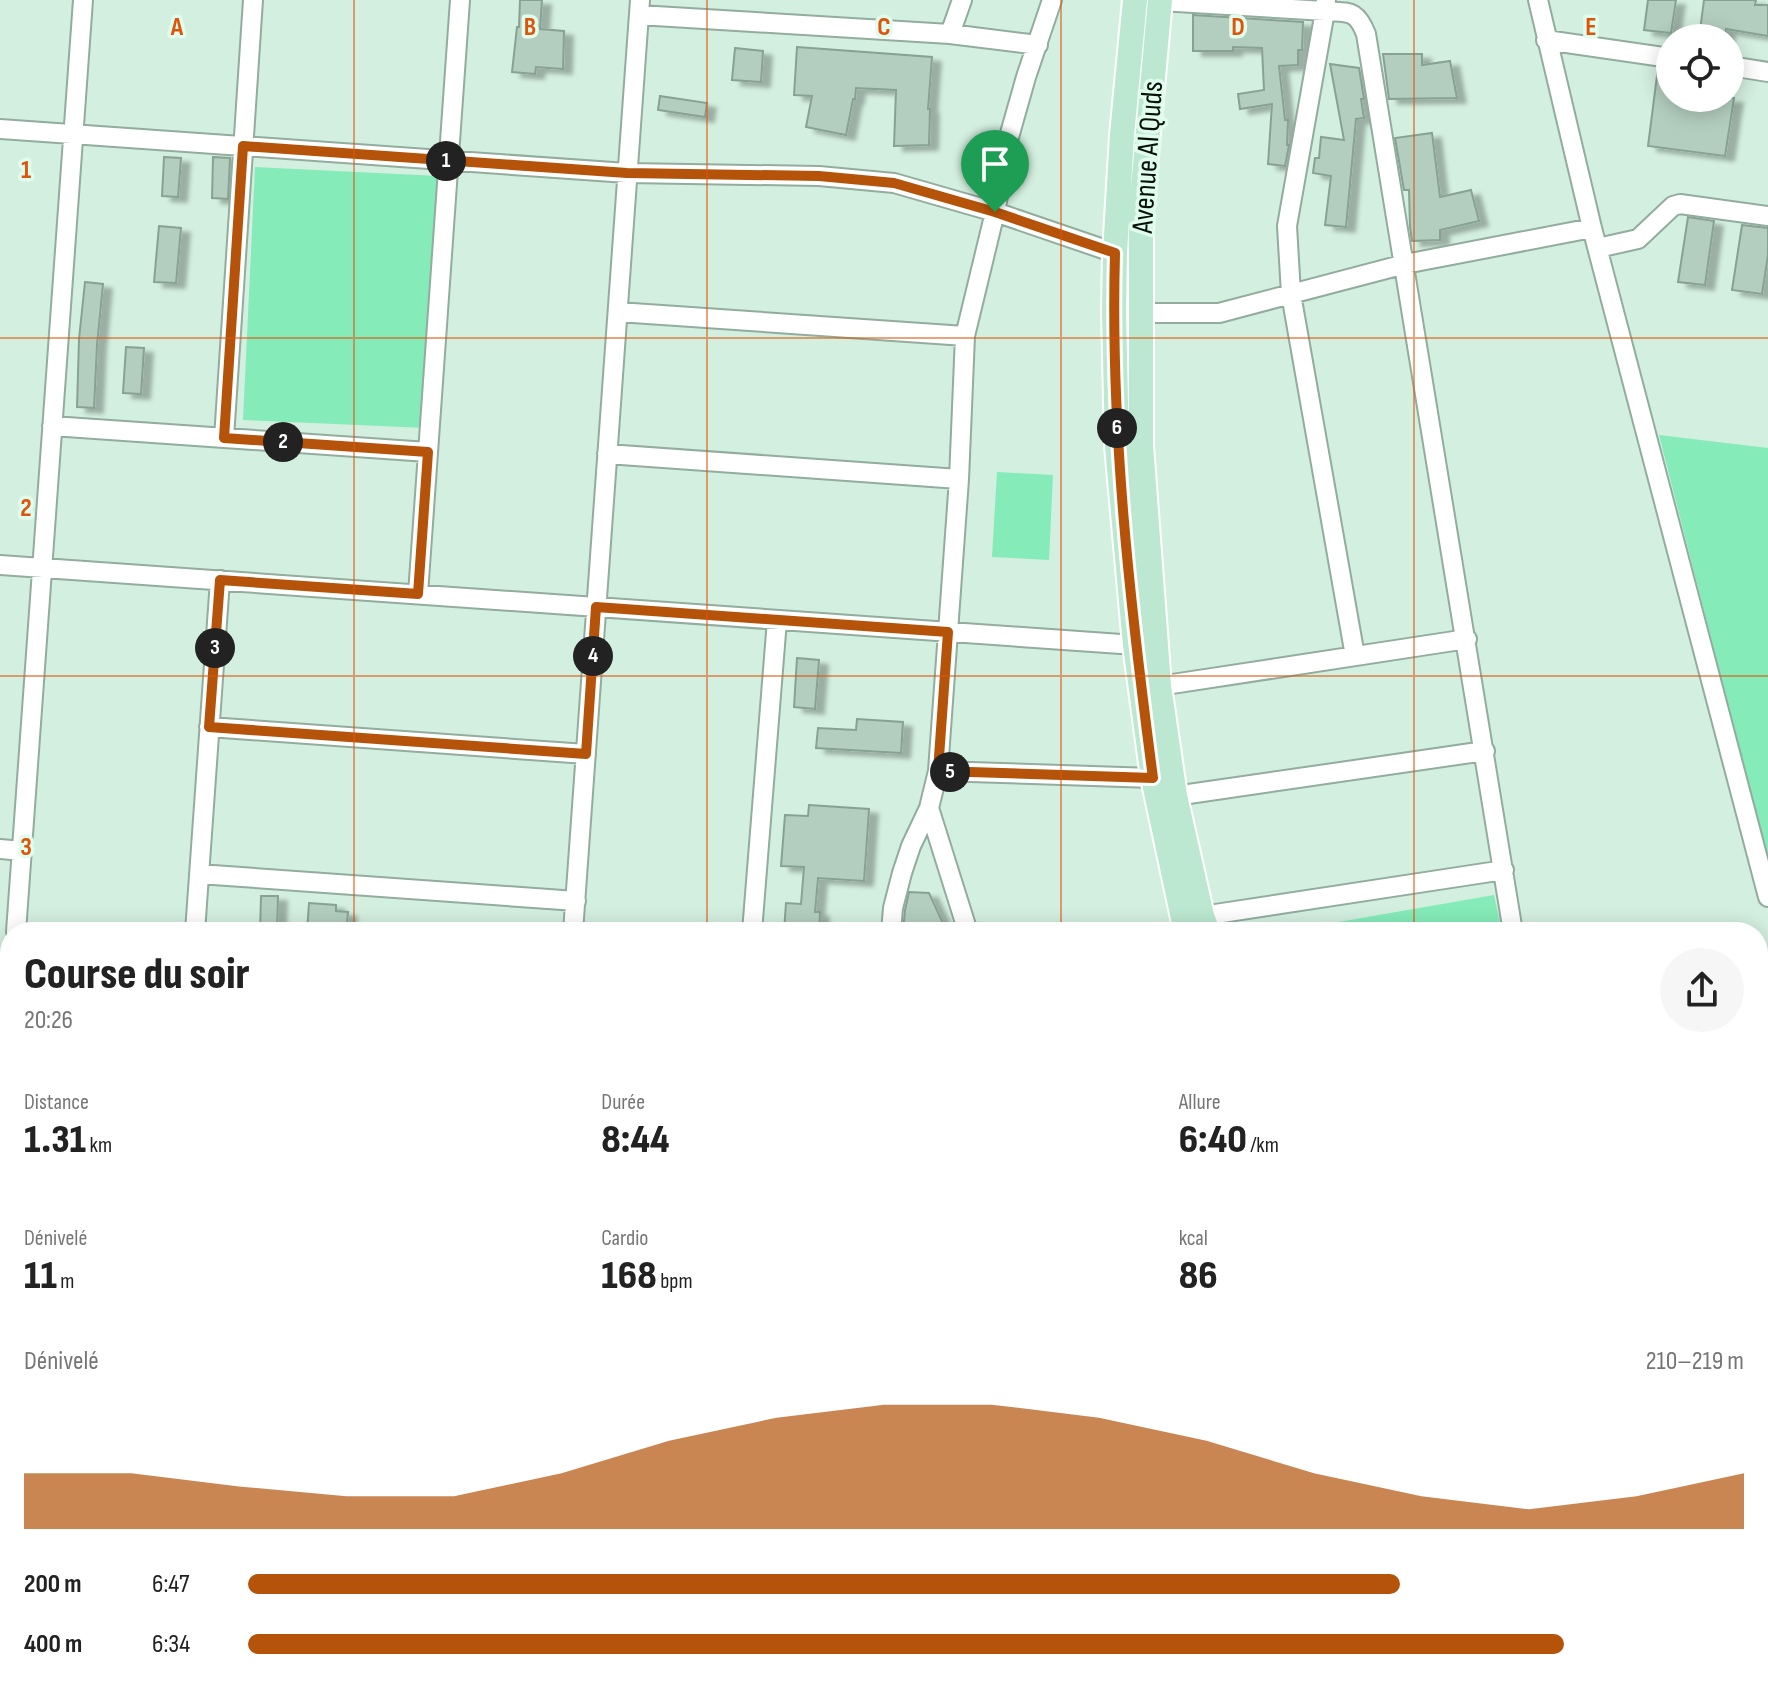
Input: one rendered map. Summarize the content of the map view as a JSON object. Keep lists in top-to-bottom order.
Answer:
{
  "streets": {
    "main road": ["Avenue Al Quds"]
  },
  "page": {
    "pins": [
      "1",
      "6",
      "2",
      "3",
      "4",
      "5"
    ],
    "heading": ["Course du soir", "20:26"],
    "stats": [
      ["Distance", "1.31 km"],
      ["Durée", "8:44"],
      ["Allure", "6:40 /km"],
      ["Dénivelé", "11 m"],
      ["Cardio", "168 bpm"],
      ["kcal", "86"]
    ],
    "chart": ["Dénivelé", "210–219 m"],
    "list": [
      {
        "name": "200 m",
        "note": "6:47"
      },
      {
        "name": "400 m",
        "note": "6:34"
      }
    ]
  },
  "grid": {
    "columns": [
      "A",
      "B",
      "C",
      "D",
      "E"
    ],
    "rows": ["1", "2", "3"]
  }
}
